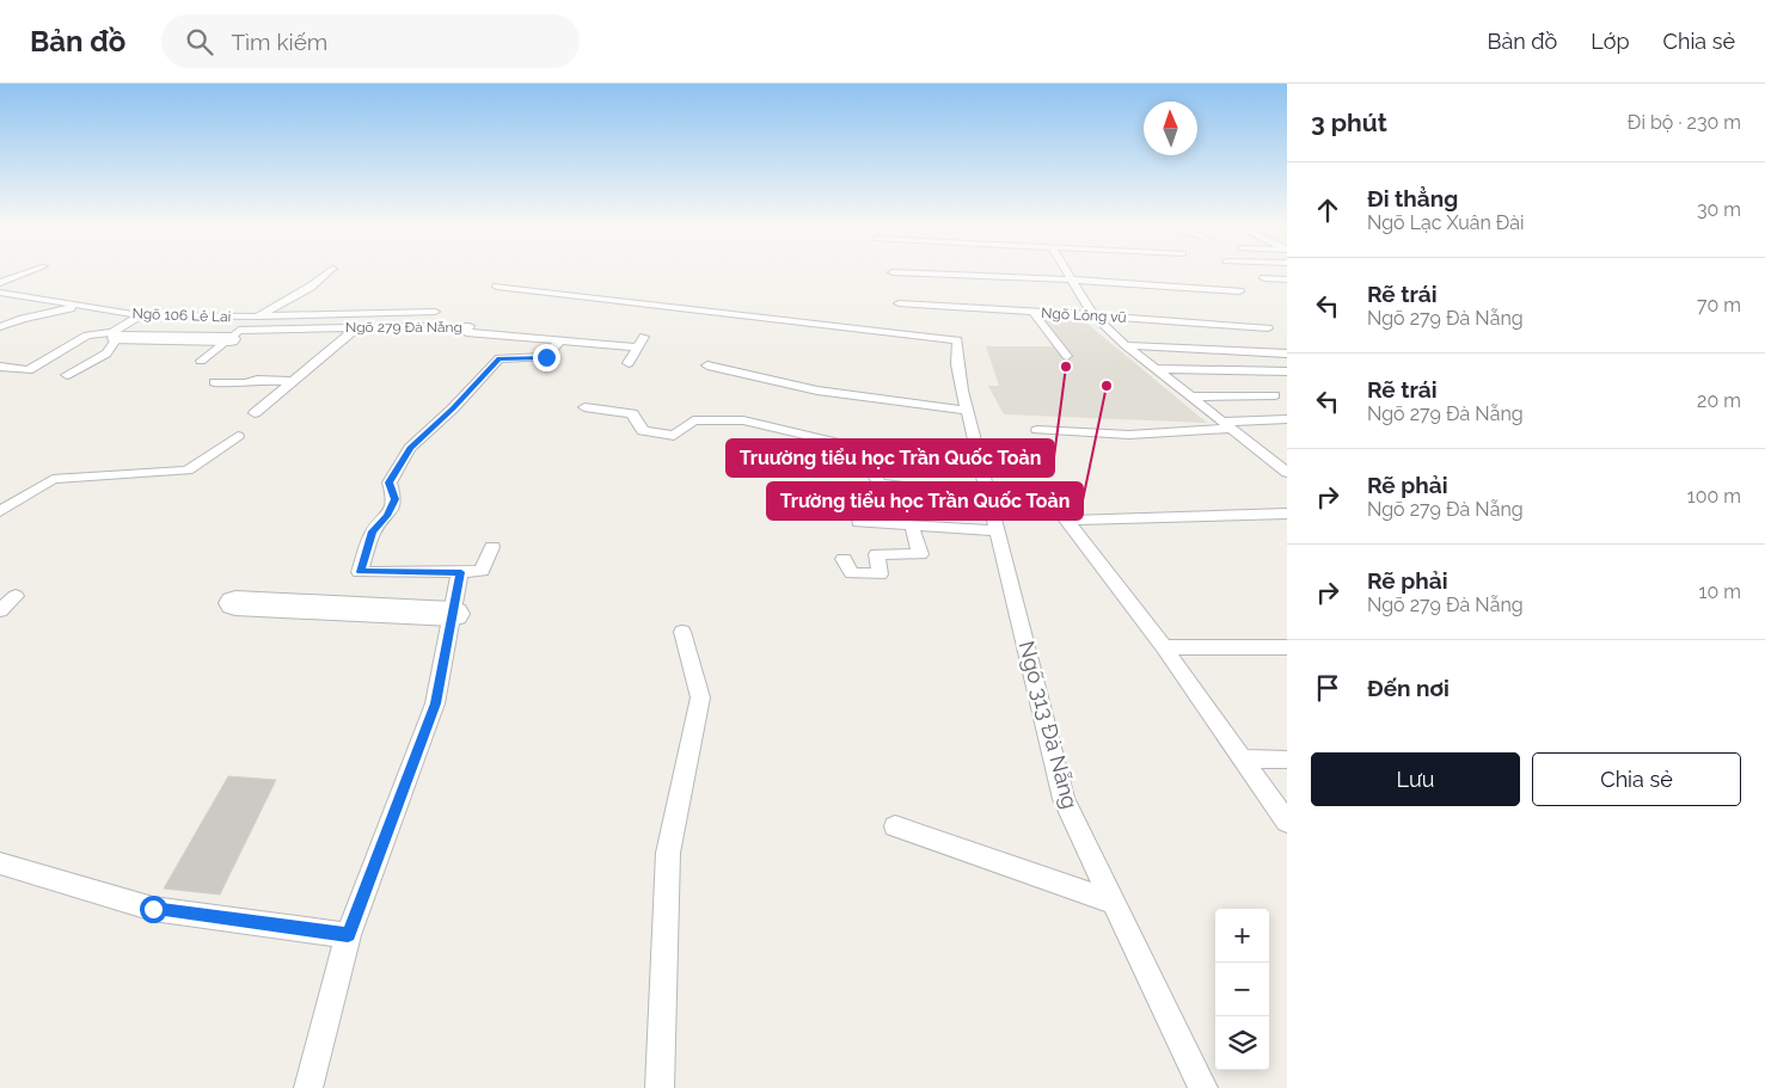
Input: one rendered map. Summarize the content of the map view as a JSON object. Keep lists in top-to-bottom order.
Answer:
{
  "streets": {
    "lane": [
      "Ngõ 106 Lê Lai",
      "Ngõ Lông vũ",
      "Ngõ 279 Đà Nẵng",
      "Ngõ 313 Đà Nẵng"
    ]
  },
  "places": ["Truường tiểu học Trần Quốc Toản", "Trường tiểu học Trần Quốc Toản"],
  "north": "top",
  "page": {
    "header": "Bản đồ",
    "search": "Tìm kiếm",
    "nav": ["Bản đồ", "Lớp", "Chia sẻ"],
    "heading": ["3 phút", "Đi bộ · 230 m"],
    "list": [
      ["Đi thẳng", "Ngõ Lạc Xuân Đài", "30 m"],
      ["Rẽ trái", "Ngõ 279 Đà Nẵng", "70 m"],
      ["Rẽ trái", "Ngõ 279 Đà Nẵng", "20 m"],
      ["Rẽ phải", "Ngõ 279 Đà Nẵng", "100 m"],
      ["Rẽ phải", "Ngõ 279 Đà Nẵng", "10 m"],
      "Đến nơi"
    ],
    "buttons": ["Lưu", "Chia sẻ"],
    "map_buttons": ["+", "−"]
  }
}
